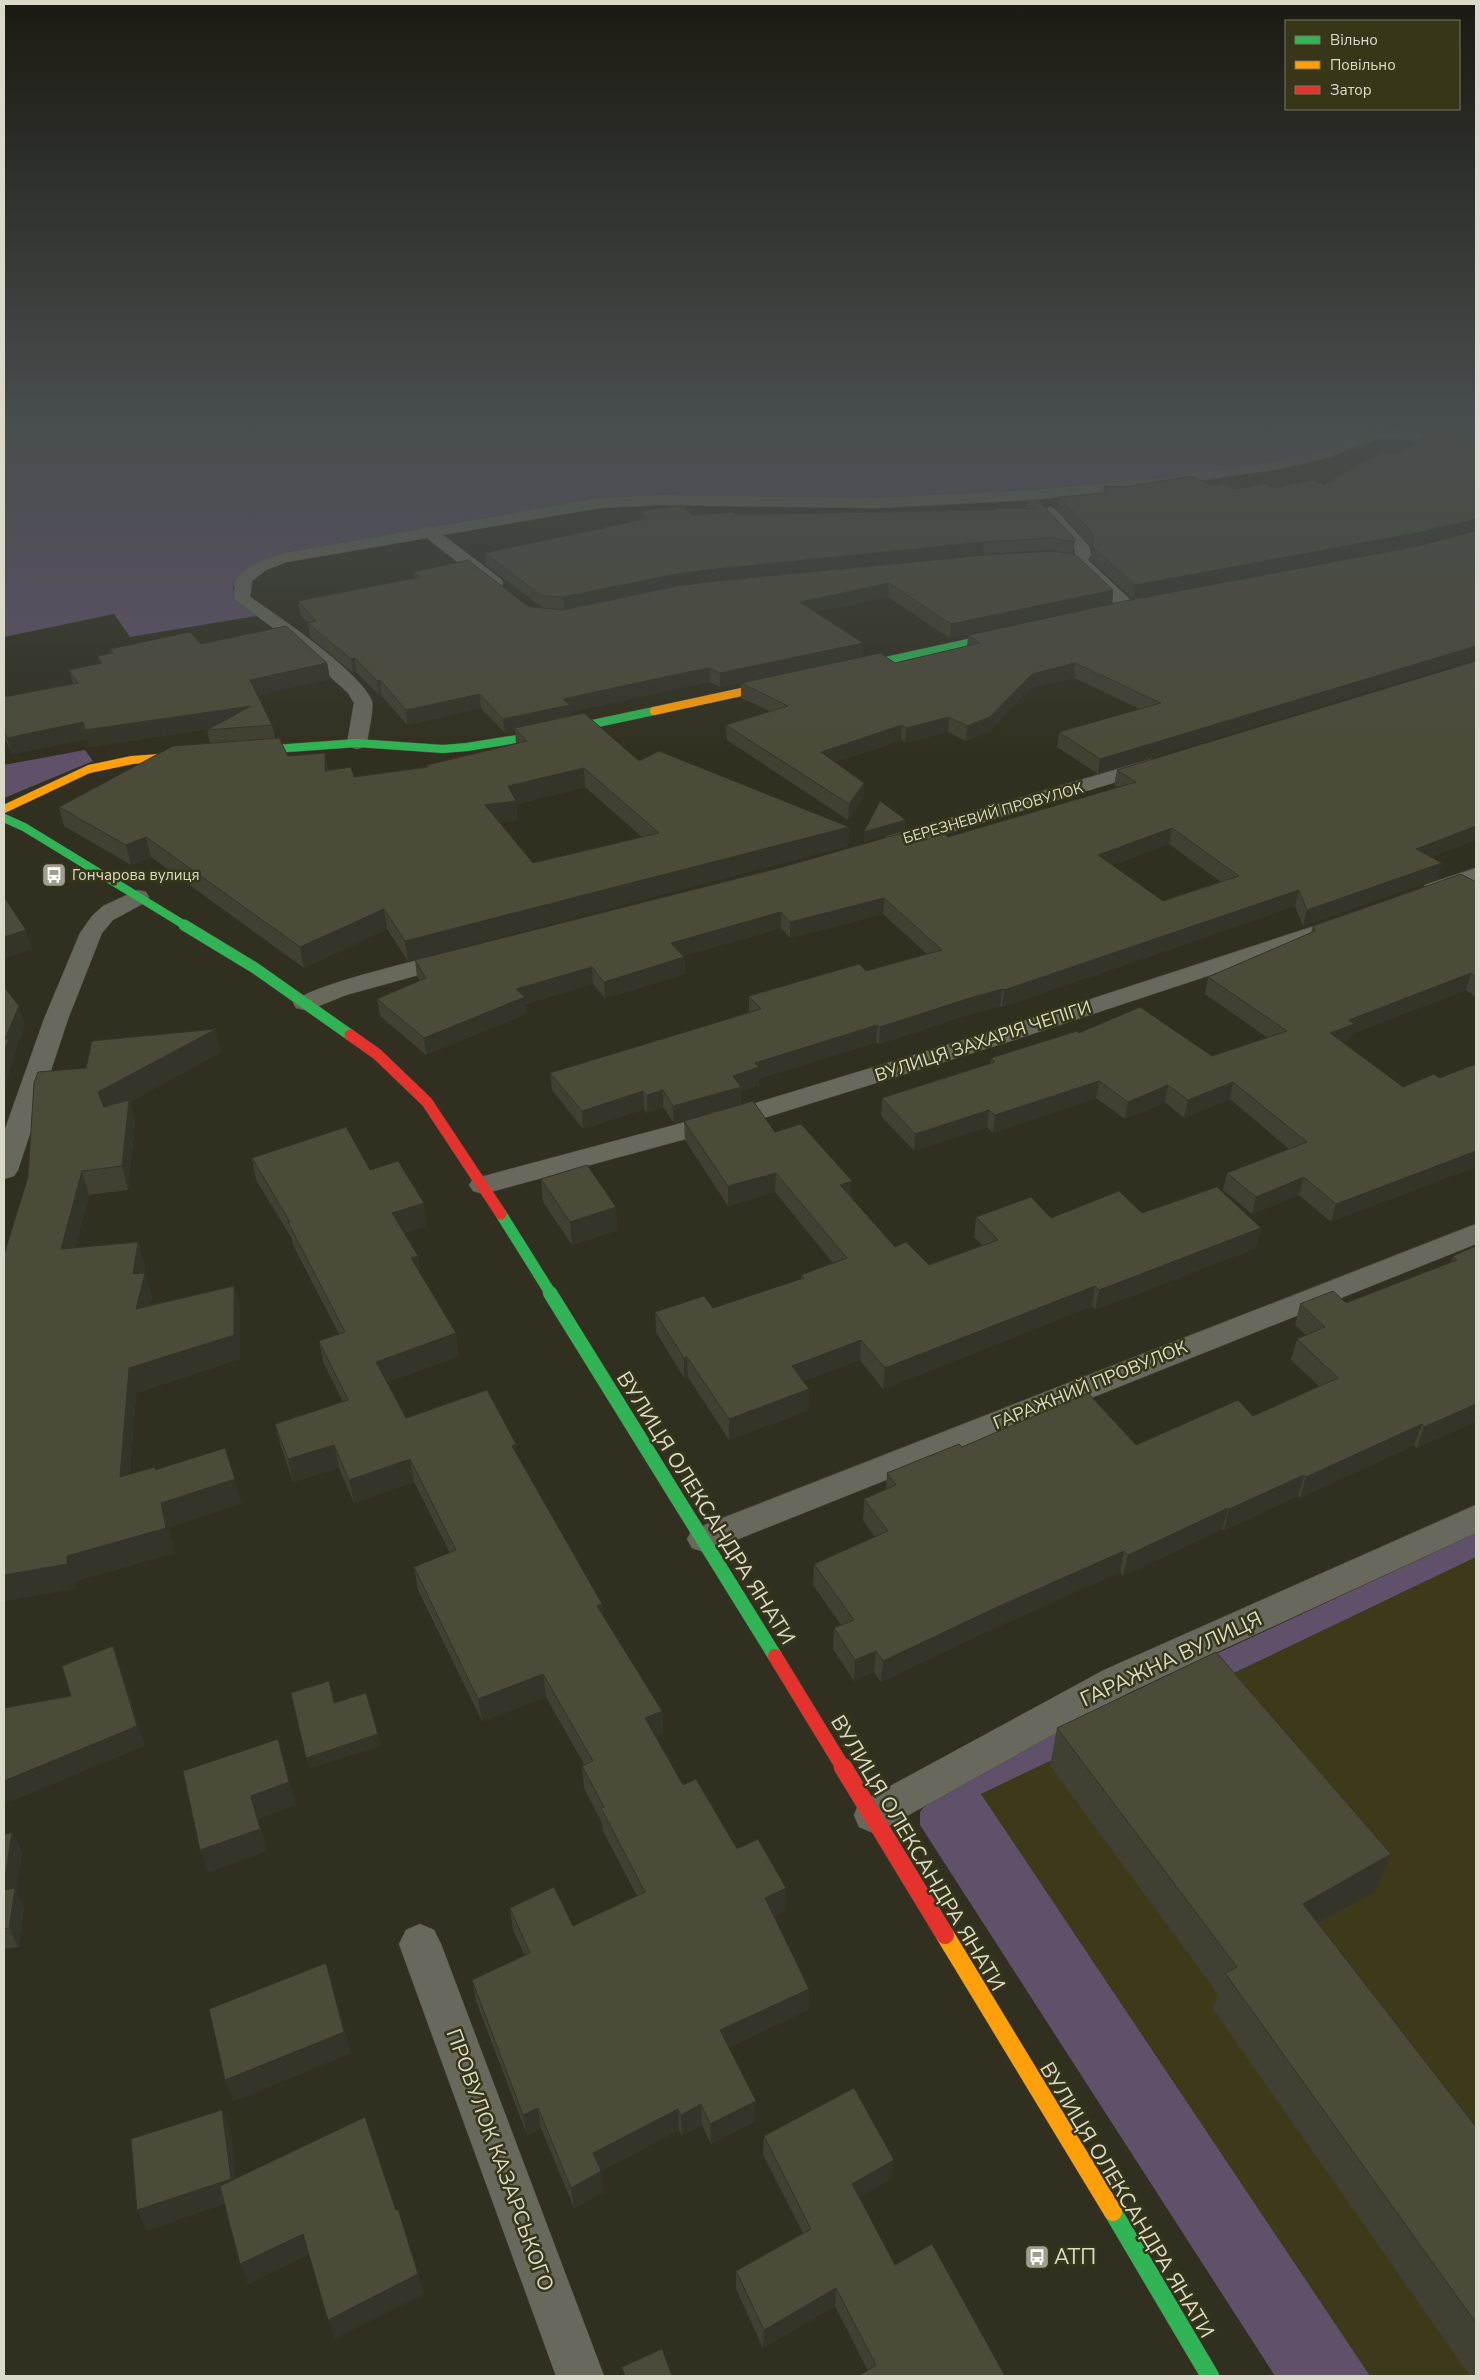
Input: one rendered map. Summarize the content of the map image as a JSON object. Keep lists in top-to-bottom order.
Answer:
{
  "streets": {
    "street": [
      "БЕРЕЗНЕВИЙ ПРОВУЛОК",
      "ВУЛИЦЯ ЗАХАРІЯ ЧЕПІГИ",
      "ГАРАЖНИЙ ПРОВУЛОК",
      "ВУЛИЦЯ ОЛЕКСАНДРА ЯНАТИ",
      "ГАРАЖНА ВУЛИЦЯ",
      "ПРОВУЛОК КАЗАРСЬКОГО"
    ]
  },
  "crossings": [
    ["ВУЛИЦЯ ЗАХАРІЯ ЧЕПІГИ", "ВУЛИЦЯ ОЛЕКСАНДРА ЯНАТИ"],
    ["ГАРАЖНИЙ ПРОВУЛОК", "ВУЛИЦЯ ОЛЕКСАНДРА ЯНАТИ"],
    ["ВУЛИЦЯ ОЛЕКСАНДРА ЯНАТИ", "ГАРАЖНА ВУЛИЦЯ"]
  ],
  "places": {
    "bus stop": ["Гончарова вулиця", "АТП"]
  },
  "legend": ["Вільно", "Повільно", "Затор"]
}
